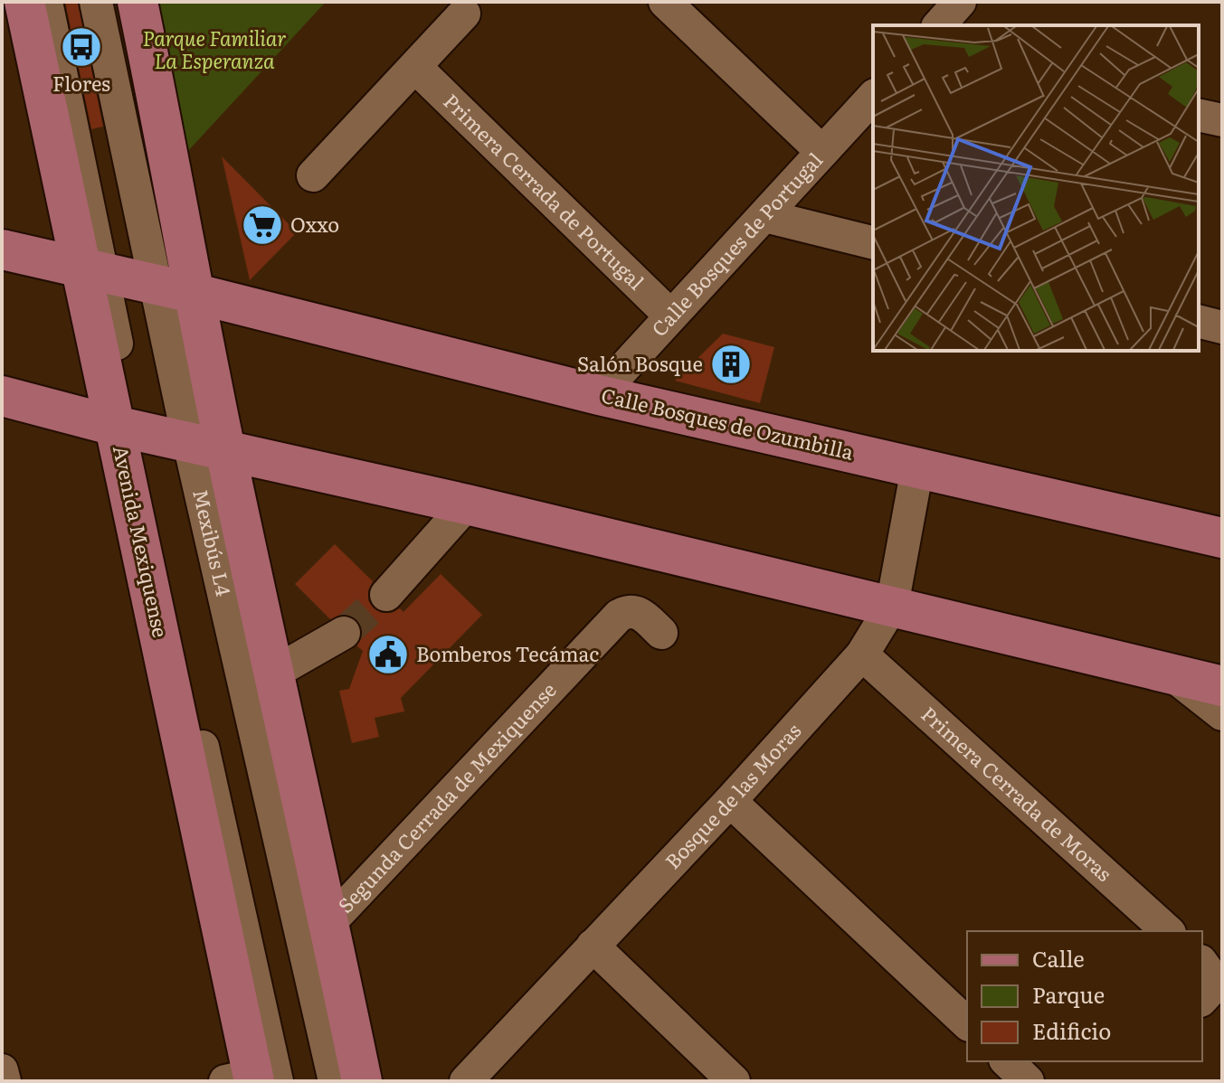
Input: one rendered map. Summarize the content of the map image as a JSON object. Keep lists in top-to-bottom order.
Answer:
{
  "streets": {
    "main road": ["Calle Bosques de Ozumbilla", "Avenida Mexiquense"],
    "street": [
      "Primera Cerrada de Portugal",
      "Calle Bosques de Portugal",
      "Mexibús L4",
      "Primera Cerrada de Moras",
      "Bosque de las Moras",
      "Segunda Cerrada de Mexiquense"
    ]
  },
  "crossings": [
    ["Primera Cerrada de Portugal", "Calle Bosques de Portugal"],
    ["Calle Bosques de Portugal", "Calle Bosques de Ozumbilla"],
    ["Calle Bosques de Ozumbilla", "Avenida Mexiquense"],
    ["Calle Bosques de Ozumbilla", "Bosque de las Moras"],
    ["Primera Cerrada de Moras", "Bosque de las Moras"]
  ],
  "parks": ["Parque Familiar La Esperanza"],
  "places": {
    "bus stop": ["Flores"],
    "supermarket": ["Oxxo"],
    "building": ["Salón Bosque"],
    "public building": ["Bomberos Tecámac"]
  },
  "legend": ["Calle", "Parque", "Edificio"]
}
